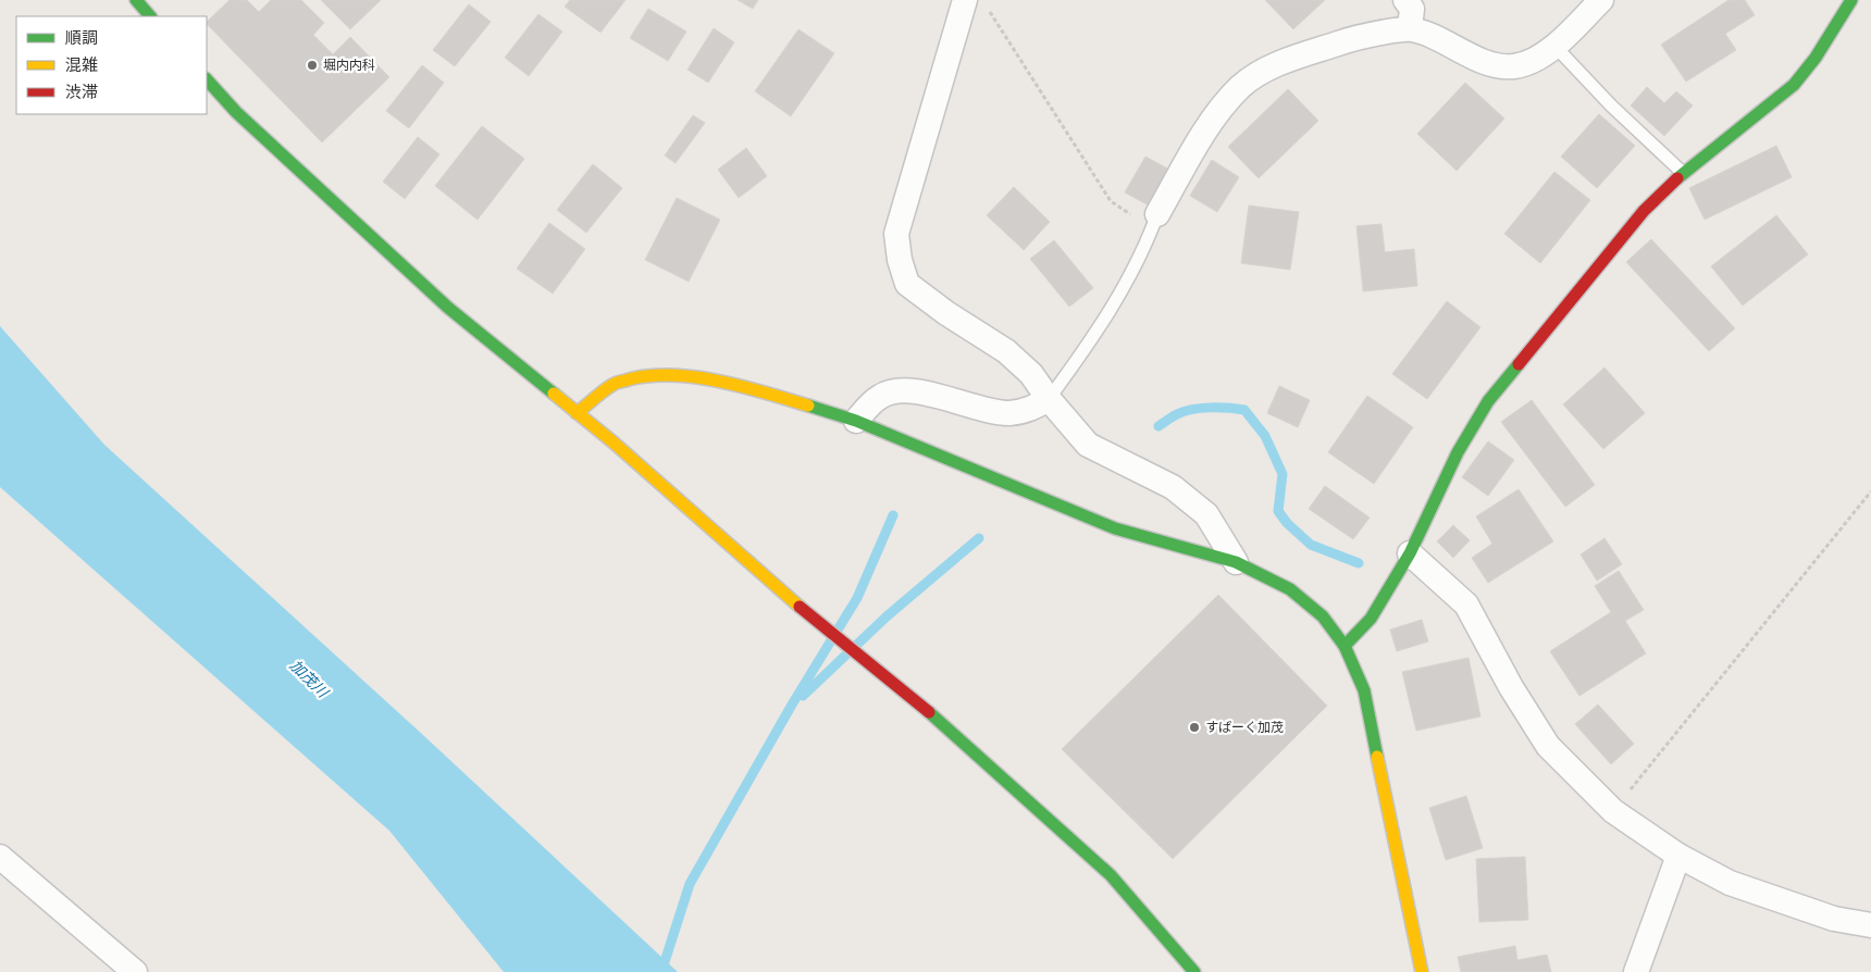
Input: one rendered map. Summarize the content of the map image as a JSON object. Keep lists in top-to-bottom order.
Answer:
{
  "water": ["加茂川"],
  "places": ["堀内内科", "すぱーく加茂"],
  "legend": ["順調", "混雑", "渋滞"]
}
